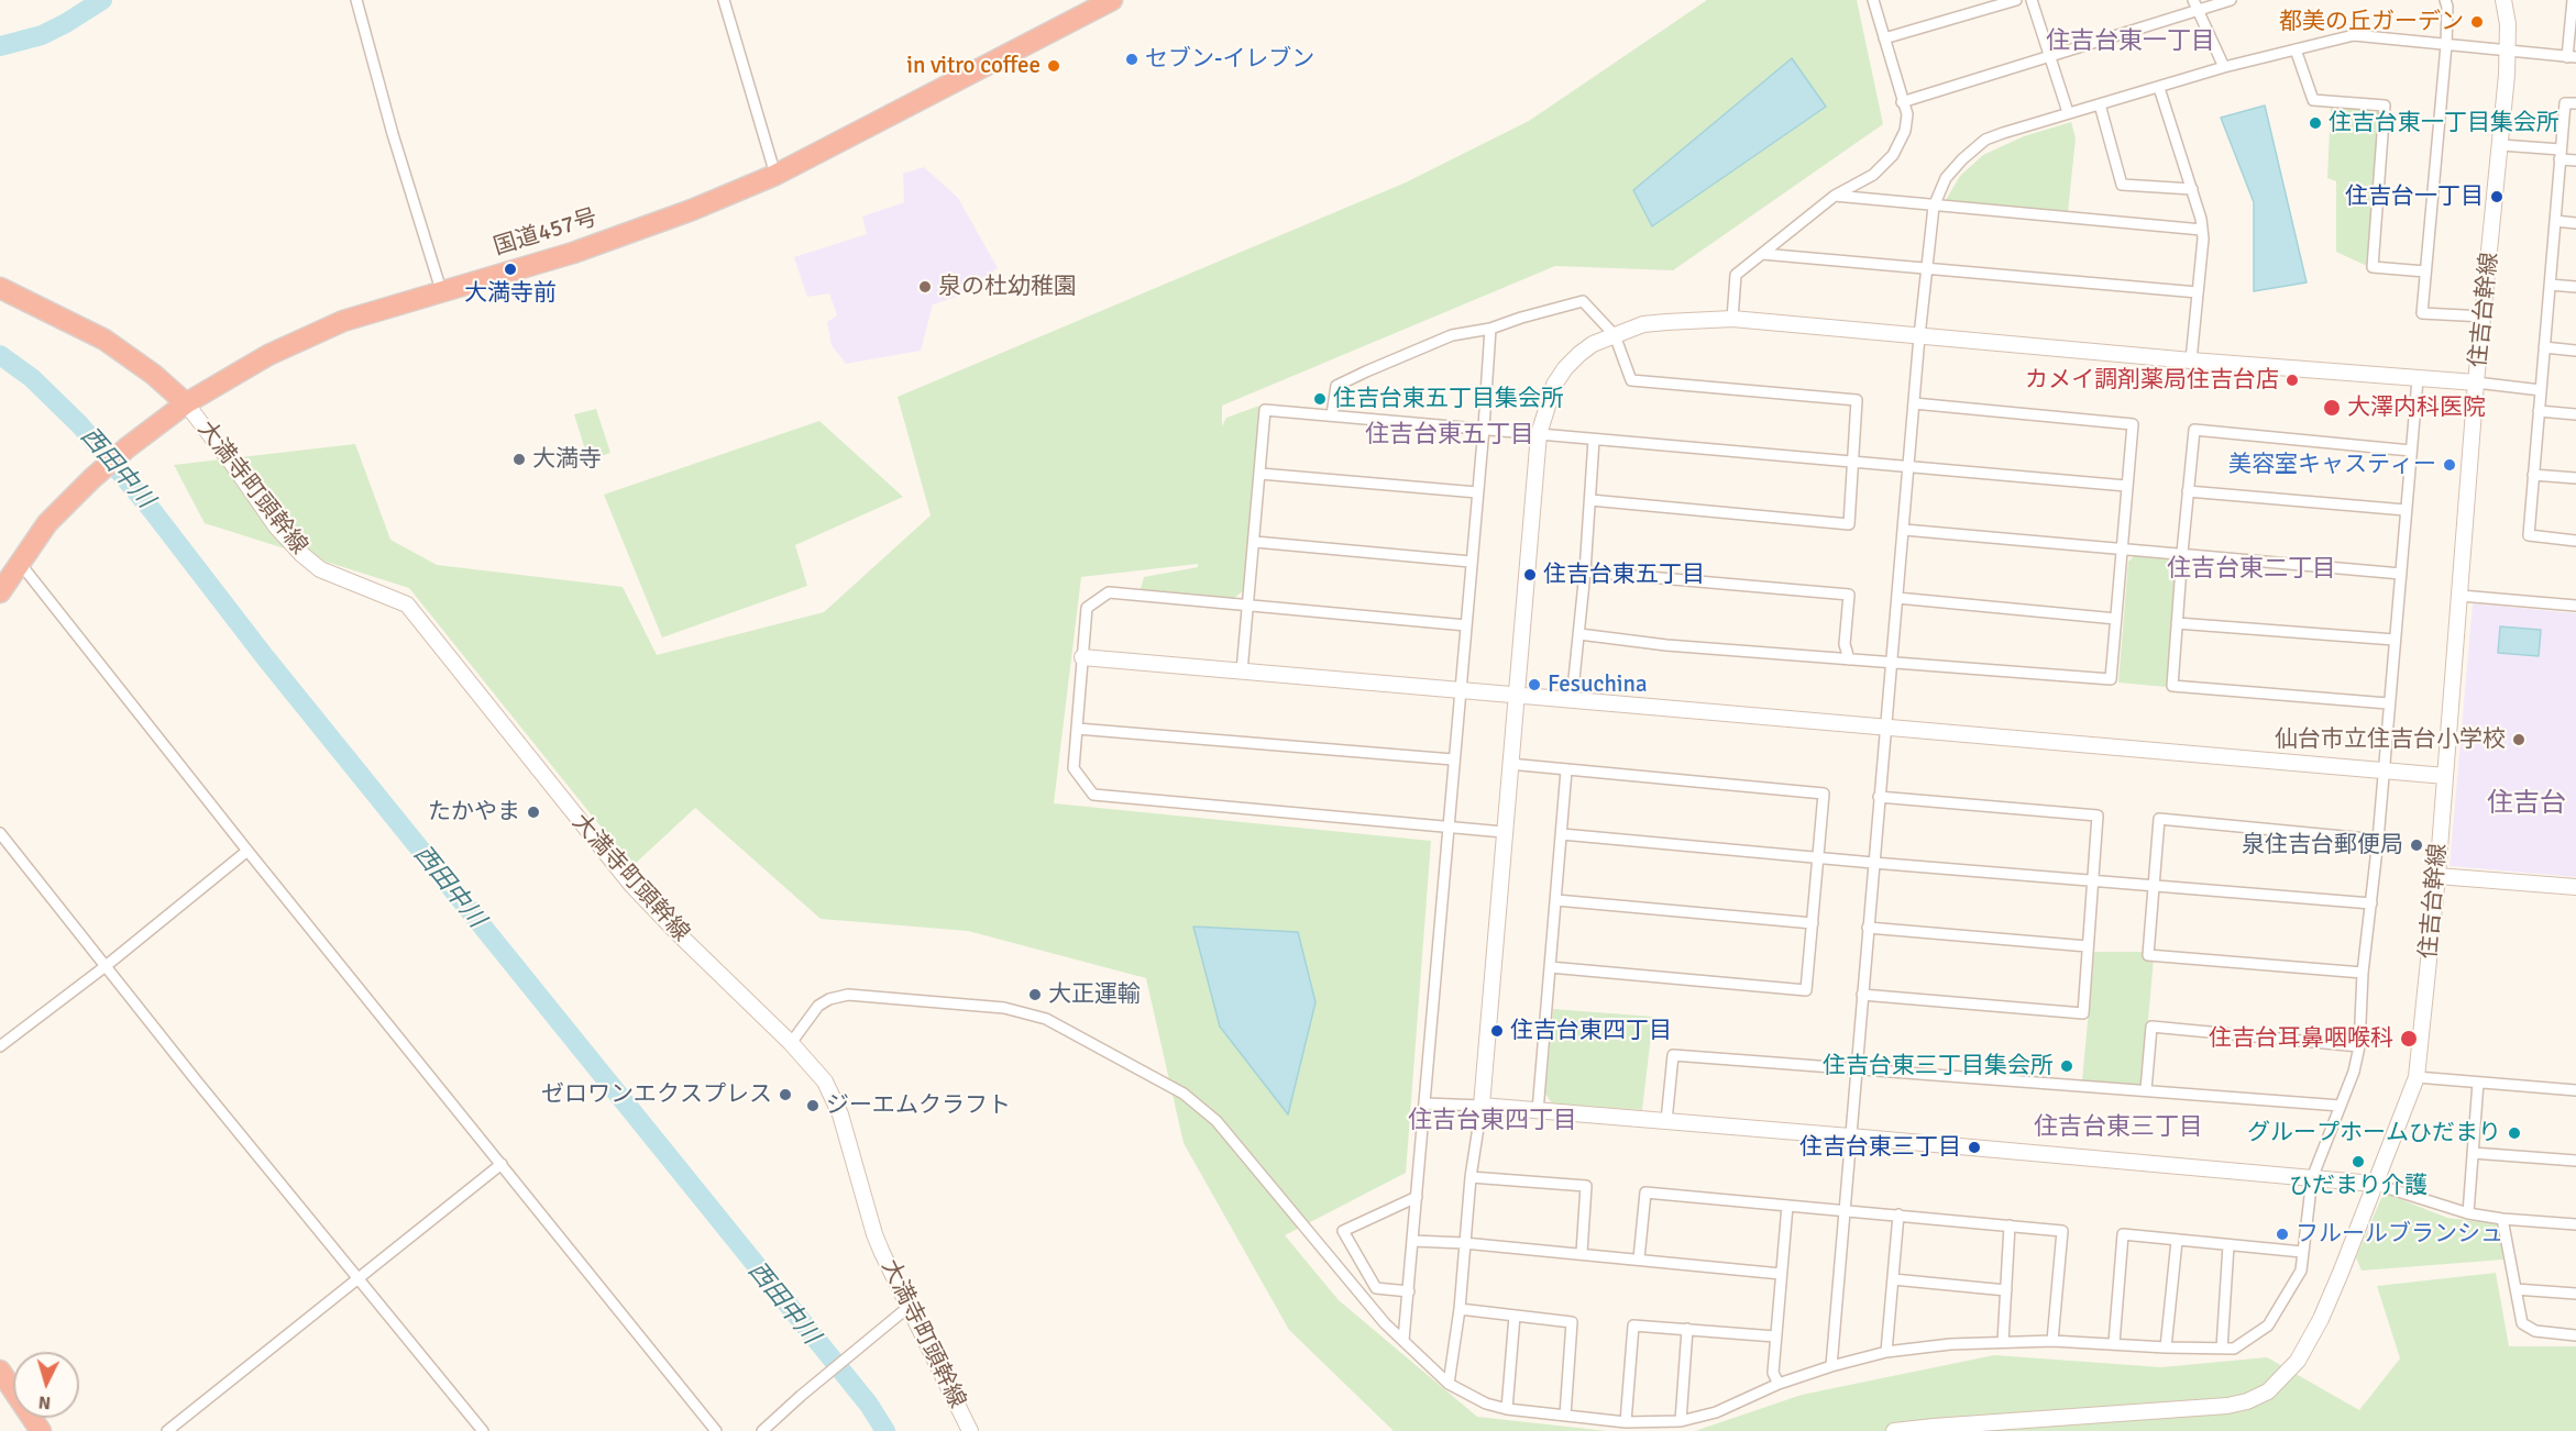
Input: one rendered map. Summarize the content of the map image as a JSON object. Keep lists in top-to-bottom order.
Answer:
{
  "streets": {
    "highway": ["国道457号"],
    "street": ["住吉台幹線", "大満寺町頭幹線"]
  },
  "crossings": [
    ["国道457号", "大満寺町頭幹線"]
  ],
  "districts": [
    "住吉台東一丁目",
    "住吉台東五丁目",
    "住吉台東二丁目",
    "住吉台",
    "住吉台東四丁目",
    "住吉台東三丁目"
  ],
  "water": ["西田中川"],
  "places": [
    "都美の丘ガーデン",
    "セブン-イレブン",
    "in vitro coffee",
    "住吉台東一丁目集会所",
    "住吉台一丁目",
    "大満寺前",
    "泉の杜幼稚園",
    "カメイ調剤薬局住吉台店",
    "住吉台東五丁目集会所",
    "大澤内科医院",
    "大満寺",
    "美容室キャスティー",
    "住吉台東五丁目",
    "Fesuchina",
    "仙台市立住吉台小学校",
    "たかやま",
    "泉住吉台郵便局",
    "大正運輸",
    "住吉台東四丁目",
    "住吉台耳鼻咽喉科",
    "住吉台東三丁目集会所",
    "ゼロワンエクスプレス",
    "ジーエムクラフト",
    "グループホームひだまり",
    "住吉台東三丁目",
    "ひだまり介護",
    "フルールブランシュ"
  ],
  "north": "bottom"
}
